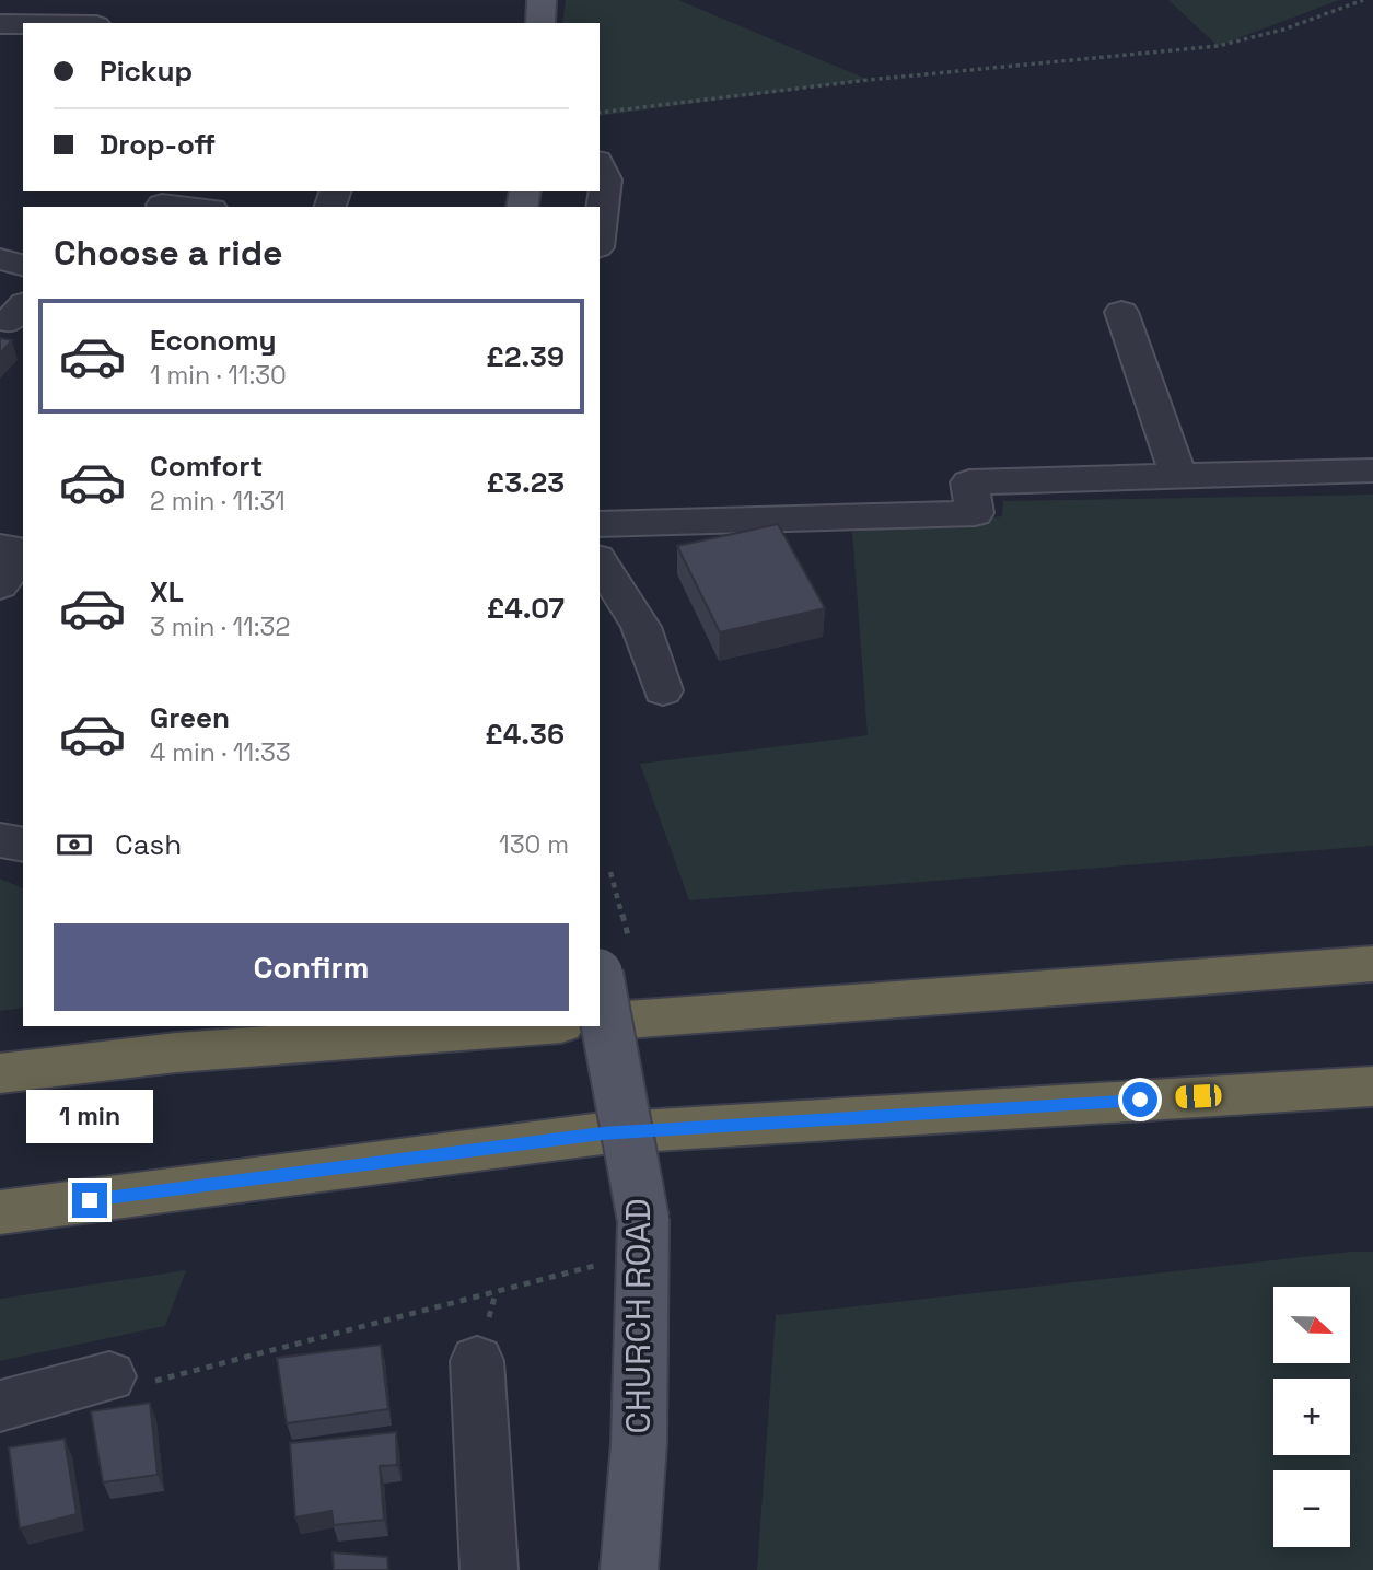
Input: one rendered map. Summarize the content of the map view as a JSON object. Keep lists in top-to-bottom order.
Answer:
{
  "streets": {
    "main road": ["CHURCH ROAD"]
  },
  "north": "right",
  "page": {
    "banner": ["Pickup", "Drop-off"],
    "heading": "Choose a ride",
    "list": [
      {
        "name": "Economy",
        "note": "1 min · 11:30",
        "value": "£2.39"
      },
      {
        "name": "Comfort",
        "note": "2 min · 11:31",
        "value": "£3.23"
      },
      {
        "name": "XL",
        "note": "3 min · 11:32",
        "value": "£4.07"
      },
      {
        "name": "Green",
        "note": "4 min · 11:33",
        "value": "£4.36"
      }
    ],
    "pay": ["Cash", "130 m"],
    "buttons": "Confirm",
    "bubble": "1 min",
    "map_buttons": ["+", "−"]
  }
}
